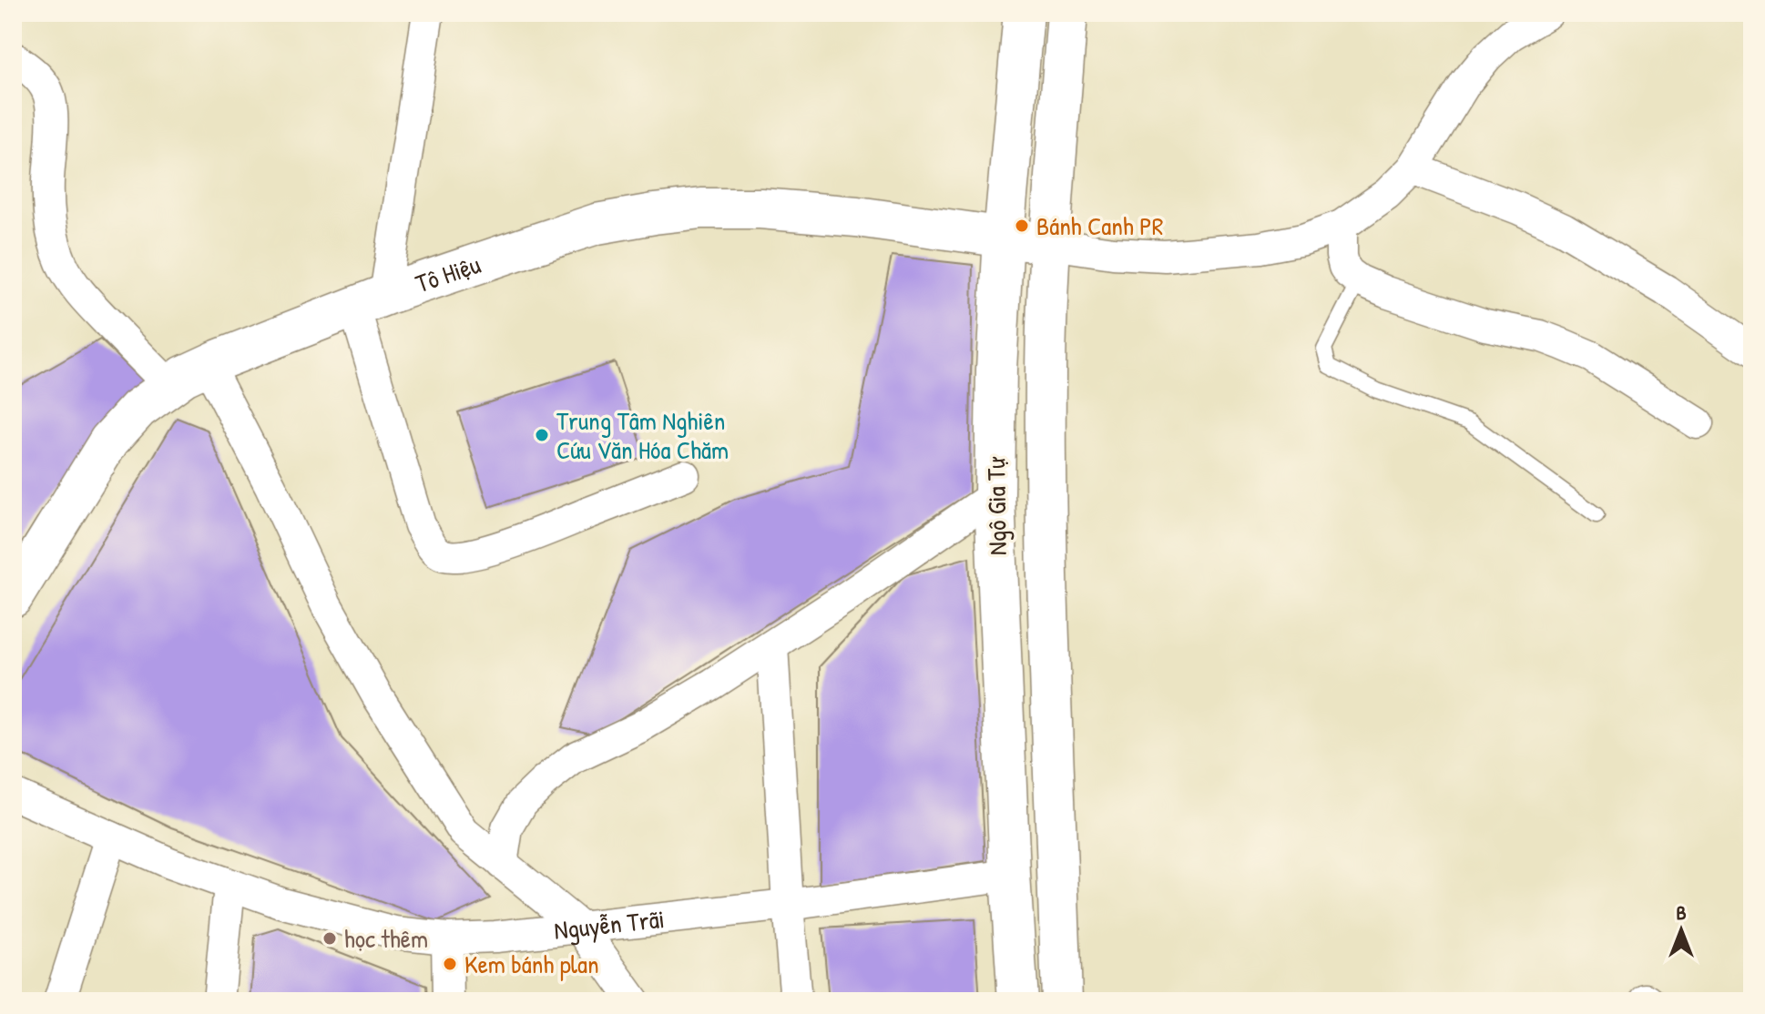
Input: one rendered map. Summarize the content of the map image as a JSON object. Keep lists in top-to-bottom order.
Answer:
{
  "streets": {
    "main road": ["Tô Hiệu", "Ngô Gia Tự"],
    "street": ["Nguyễn Trãi"]
  },
  "crossings": [
    ["Tô Hiệu", "Ngô Gia Tự"],
    ["Ngô Gia Tự", "Nguyễn Trãi"]
  ],
  "places": [
    "Bánh Canh PR",
    "Trung Tâm Nghiên Cứu Văn Hóa Chăm",
    "học thêm",
    "Kem bánh plan"
  ],
  "north": "top"
}
